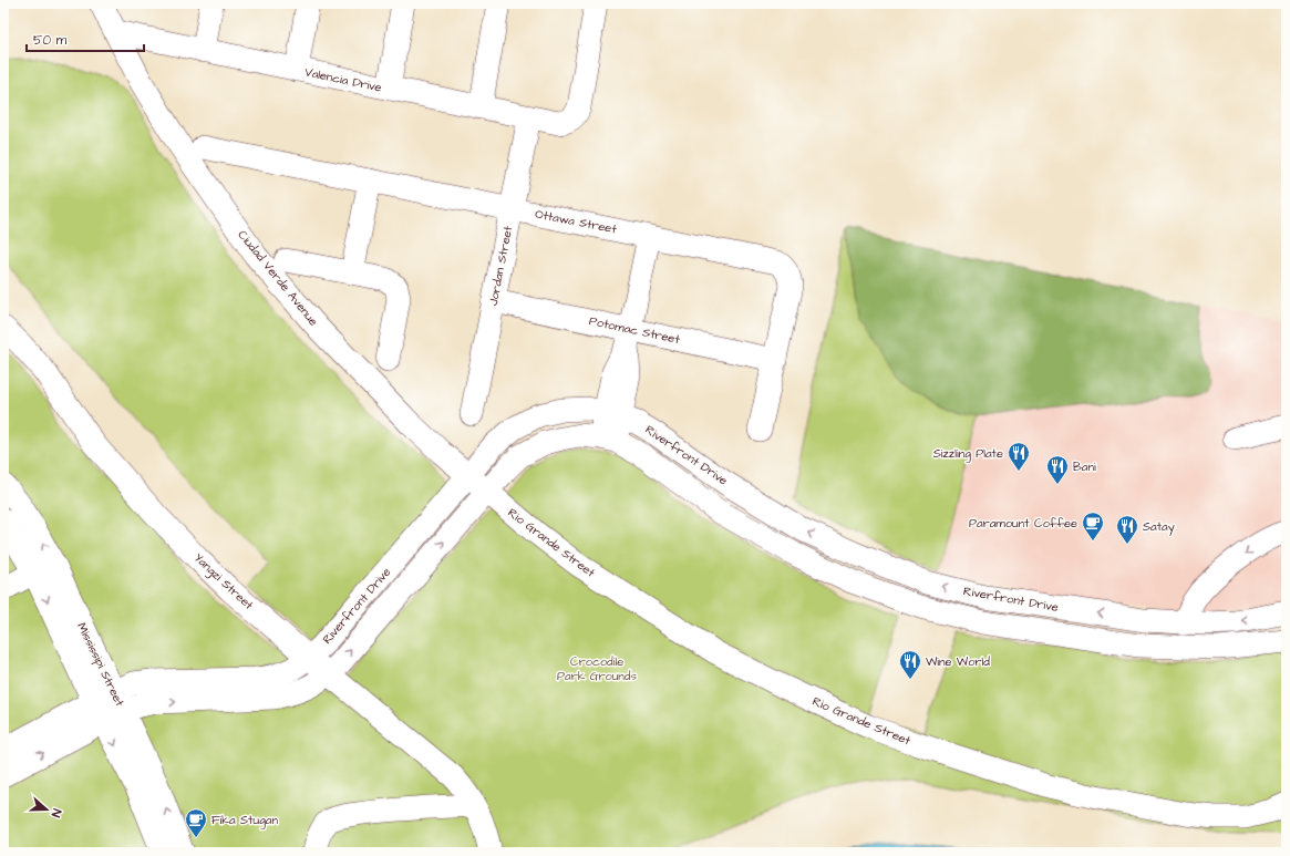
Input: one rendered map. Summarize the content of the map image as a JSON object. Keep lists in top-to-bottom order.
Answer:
{
  "streets": {
    "street": [
      "Valencia Drive",
      "Ottawa Street",
      "Jordan Street",
      "Ciudad Verde Avenue",
      "Potomac Street",
      "Riverfront Drive",
      "Rio Grande Street",
      "Yangzi Street",
      "Mississipi Street"
    ]
  },
  "crossings": [
    ["Valencia Drive", "Jordan Street"],
    ["Valencia Drive", "Ciudad Verde Avenue"],
    ["Ottawa Street", "Jordan Street"],
    ["Ottawa Street", "Potomac Street"],
    ["Jordan Street", "Potomac Street"],
    ["Ciudad Verde Avenue", "Riverfront Drive"],
    ["Ciudad Verde Avenue", "Rio Grande Street"],
    ["Riverfront Drive", "Rio Grande Street"],
    ["Riverfront Drive", "Yangzi Street"],
    ["Riverfront Drive", "Mississipi Street"]
  ],
  "parks": ["Crocodile Park Grounds"],
  "places": {
    "restaurant": [
      "Sizzling Plate",
      "Bani",
      "Satay",
      "Wine World"
    ],
    "cafe": ["Paramount Coffee", "Fika Stugan"]
  },
  "scale_bar": "50 m",
  "north": "right"
}
